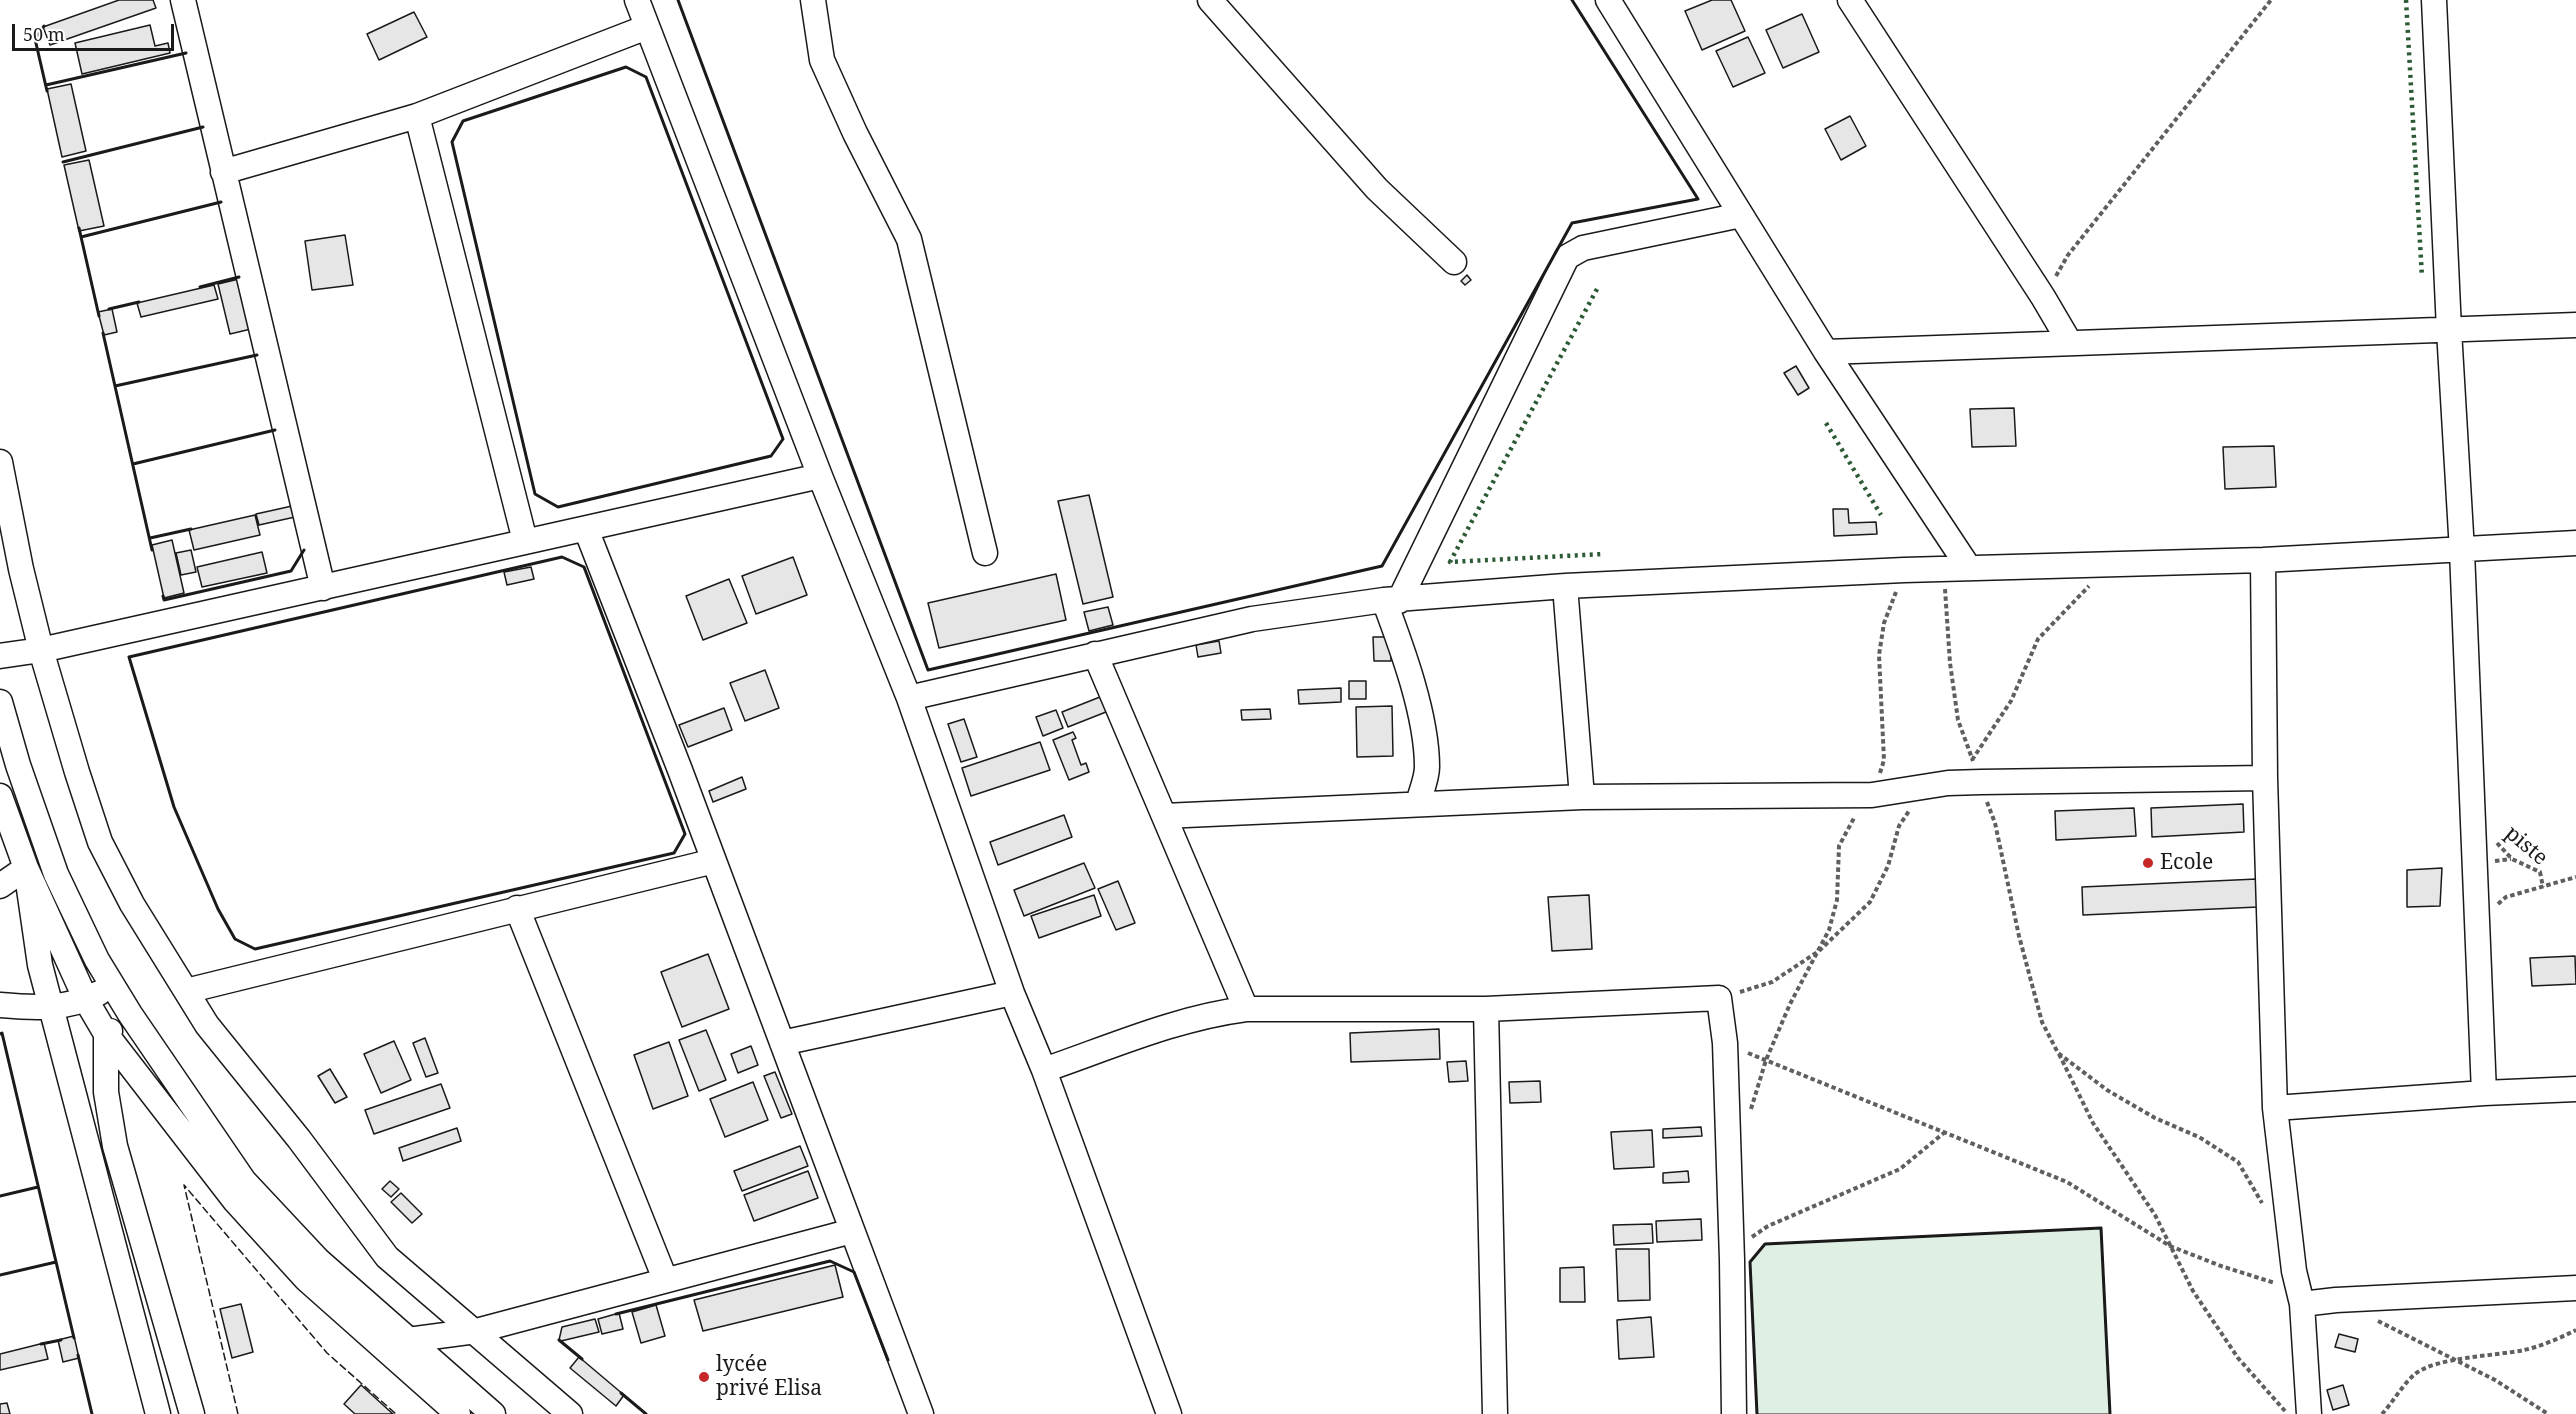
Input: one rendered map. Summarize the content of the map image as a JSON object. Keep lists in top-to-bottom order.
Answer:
{
  "streets": {
    "path": ["piste"]
  },
  "places": ["Ecole", "lycée privé Elisa"],
  "scale_bar": "50 m"
}
